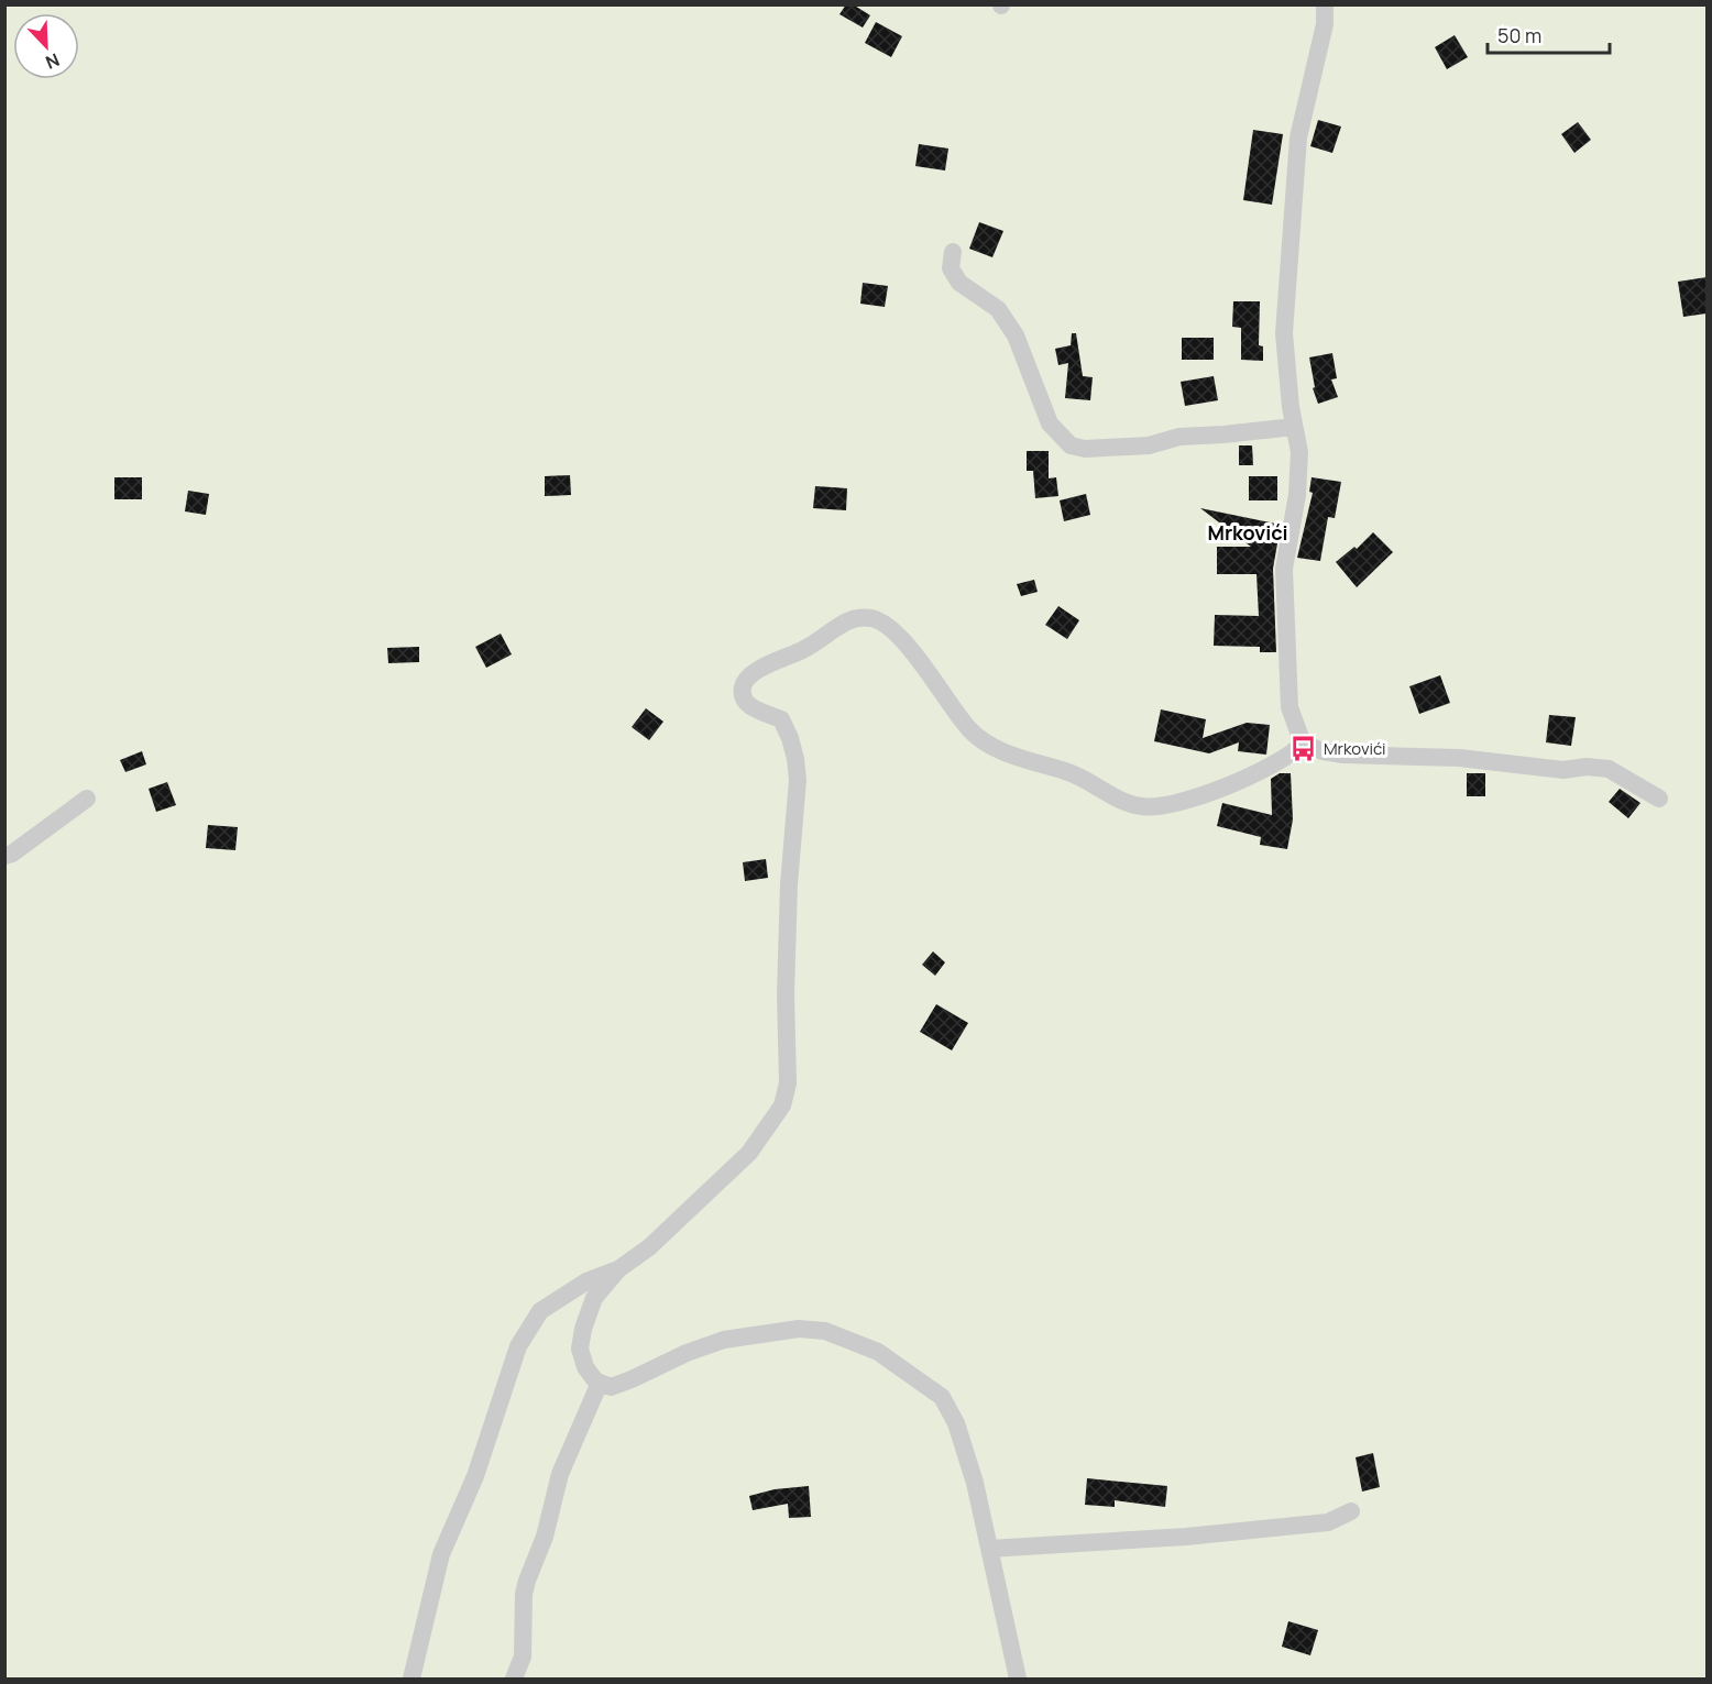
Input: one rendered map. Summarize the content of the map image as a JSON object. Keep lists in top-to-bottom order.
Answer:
{
  "districts": ["Mrkovići"],
  "places": {
    "bus stop": ["Mrkovići"]
  },
  "scale_bar": "50 m",
  "north": "bottom right"
}
